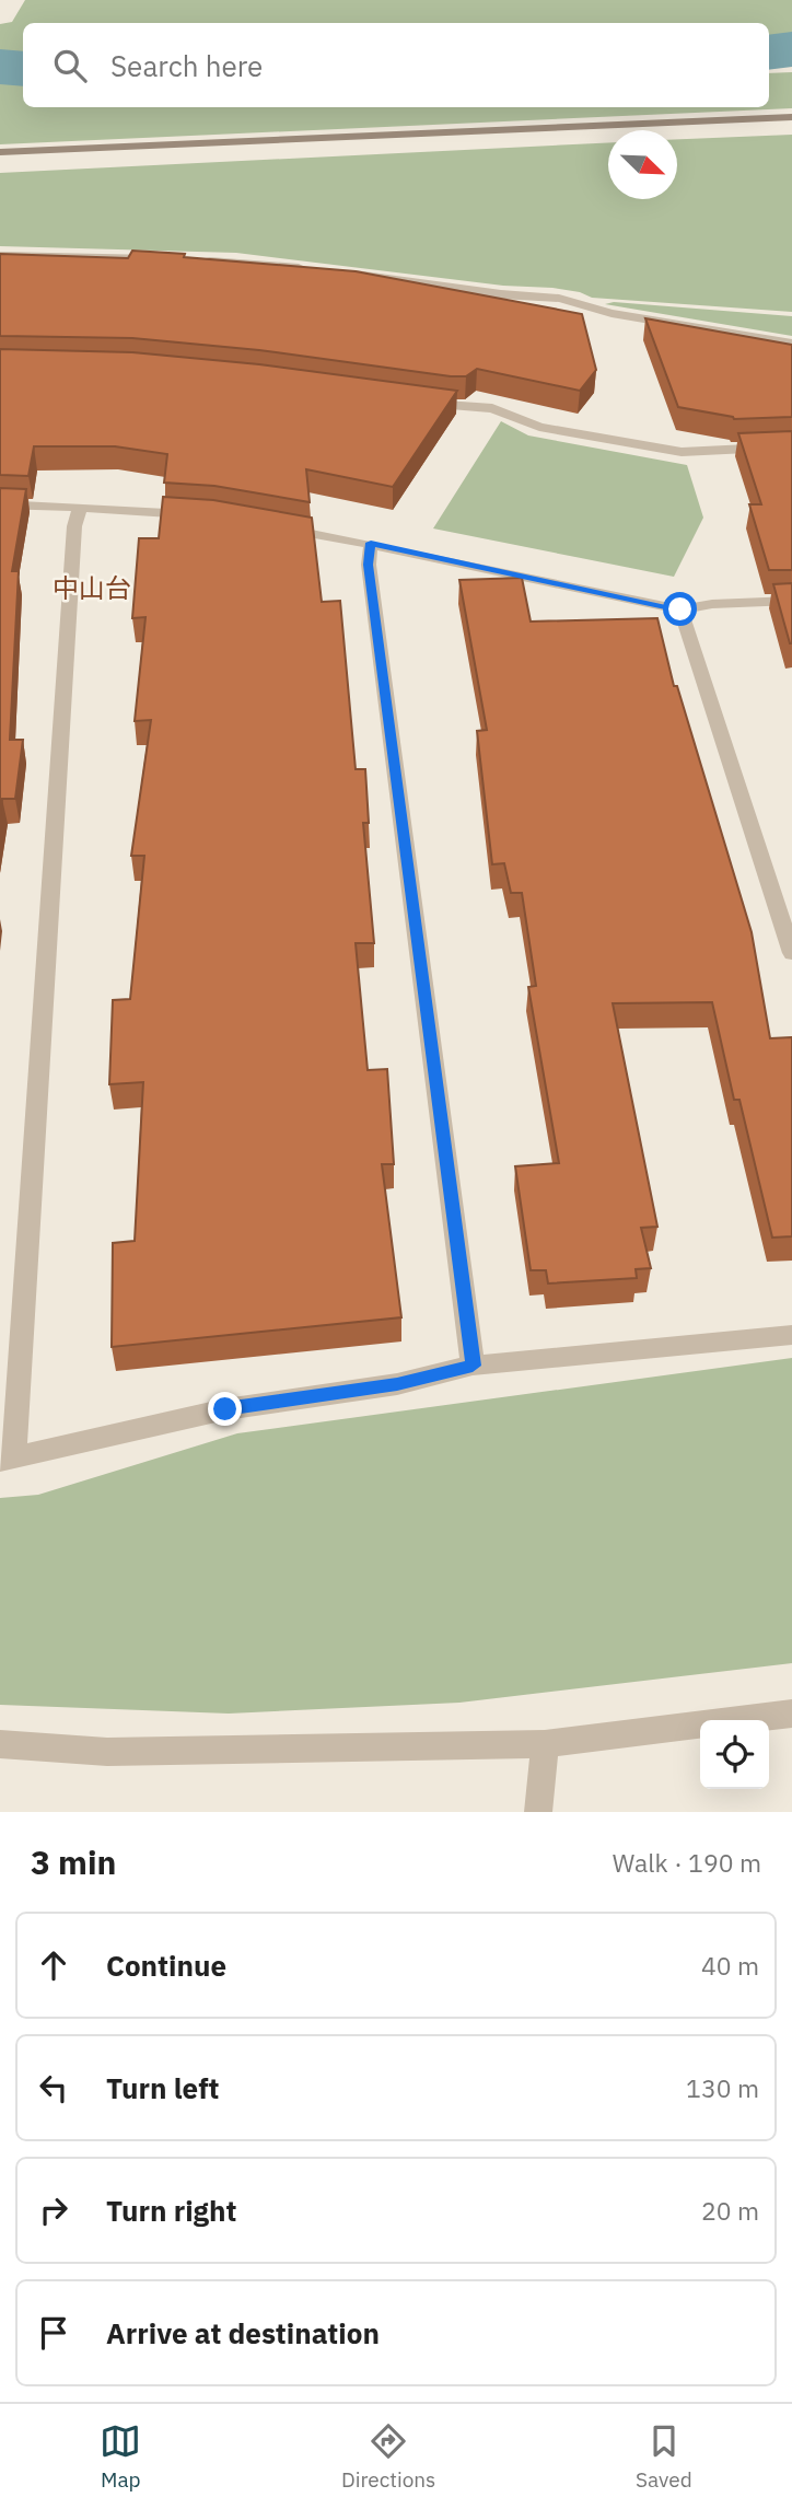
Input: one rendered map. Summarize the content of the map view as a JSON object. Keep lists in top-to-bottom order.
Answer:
{
  "districts": ["中山台"],
  "north": "bottom right",
  "page": {
    "search": "Search here",
    "heading": ["3 min", "Walk · 190 m"],
    "list": [
      ["Continue", "40 m"],
      ["Turn left", "130 m"],
      ["Turn right", "20 m"],
      "Arrive at destination"
    ],
    "nav": ["Map", "Directions", "Saved"]
  }
}
